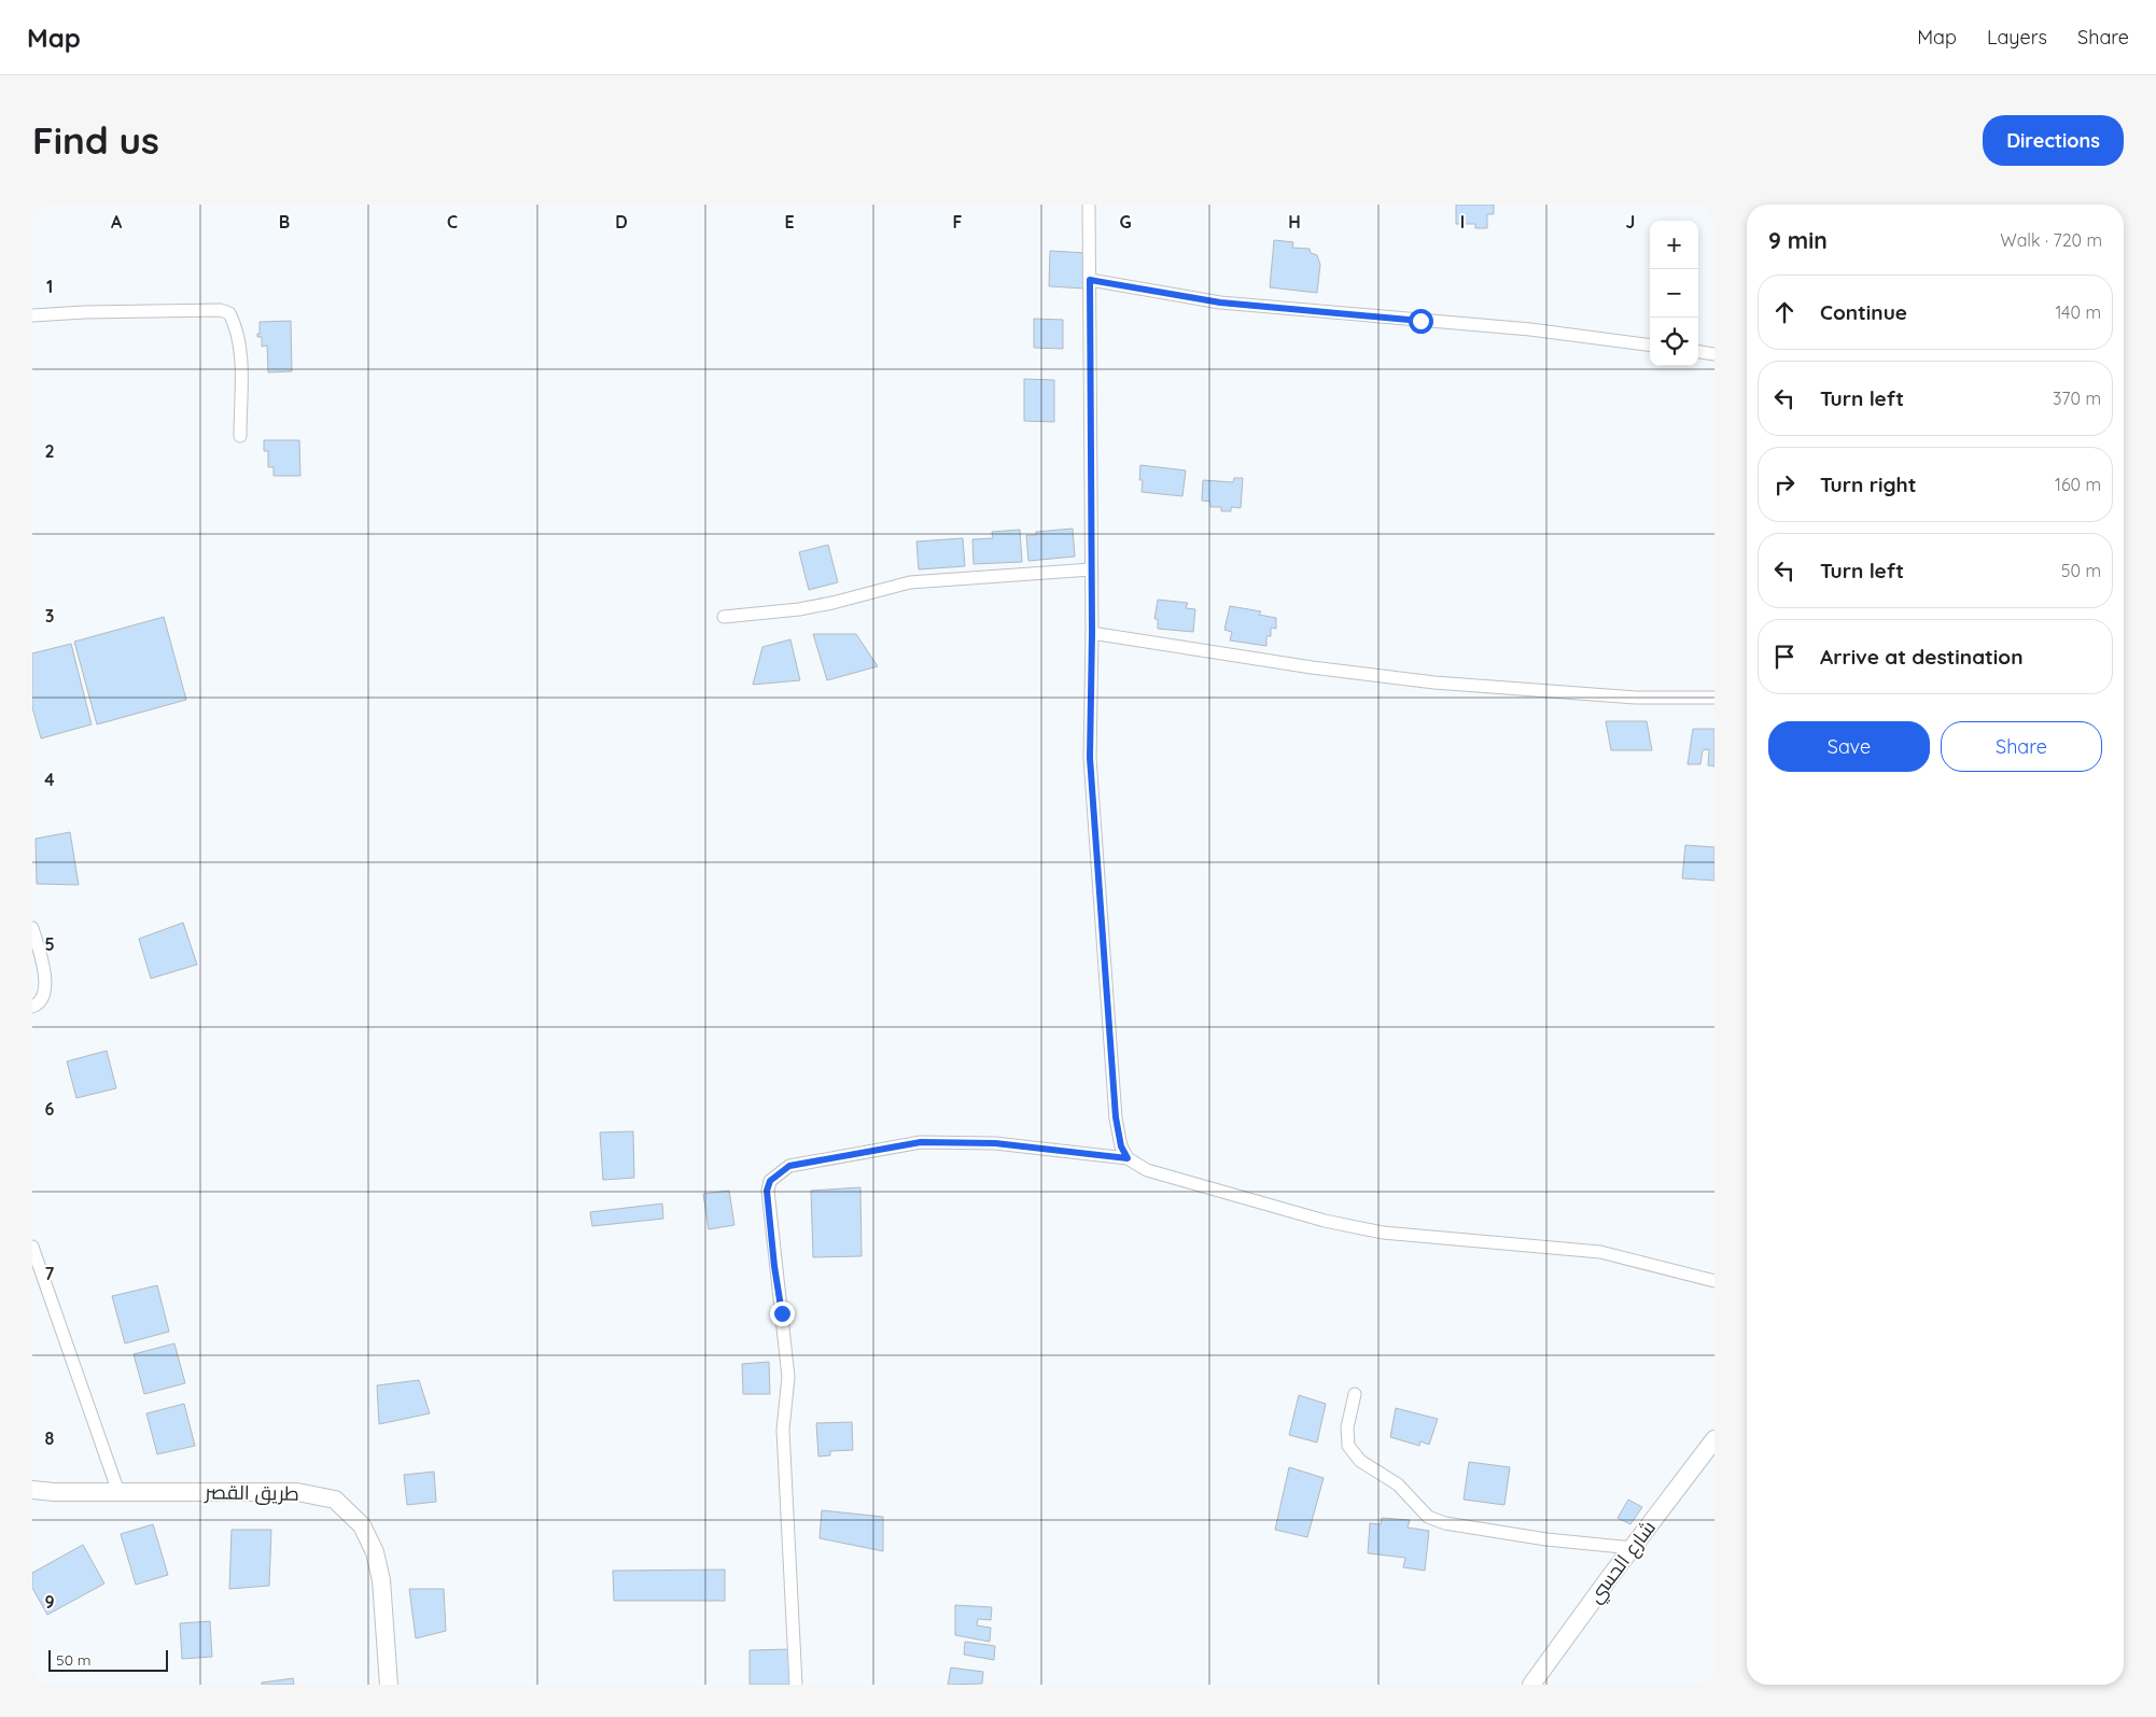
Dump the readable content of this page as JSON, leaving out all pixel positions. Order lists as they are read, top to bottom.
{
  "streets": {
    "street": ["طريق القصر", "شارع الحسي"]
  },
  "scale_bar": "50 m",
  "page": {
    "header": "Map",
    "nav": ["Map", "Layers", "Share"],
    "buttons": [
      "Directions",
      ["Save", "Share"]
    ],
    "title": "Find us",
    "heading": ["9 min", "Walk · 720 m"],
    "map_buttons": ["+", "−"],
    "list": [
      ["Continue", "140 m"],
      ["Turn left", "370 m"],
      ["Turn right", "160 m"],
      ["Turn left", "50 m"],
      "Arrive at destination"
    ],
    "scale": "50 m"
  },
  "grid": {
    "columns": [
      "A",
      "B",
      "C",
      "D",
      "E",
      "F",
      "G",
      "H",
      "I",
      "J"
    ],
    "rows": [
      "1",
      "2",
      "3",
      "4",
      "5",
      "6",
      "7",
      "8",
      "9"
    ]
  }
}
